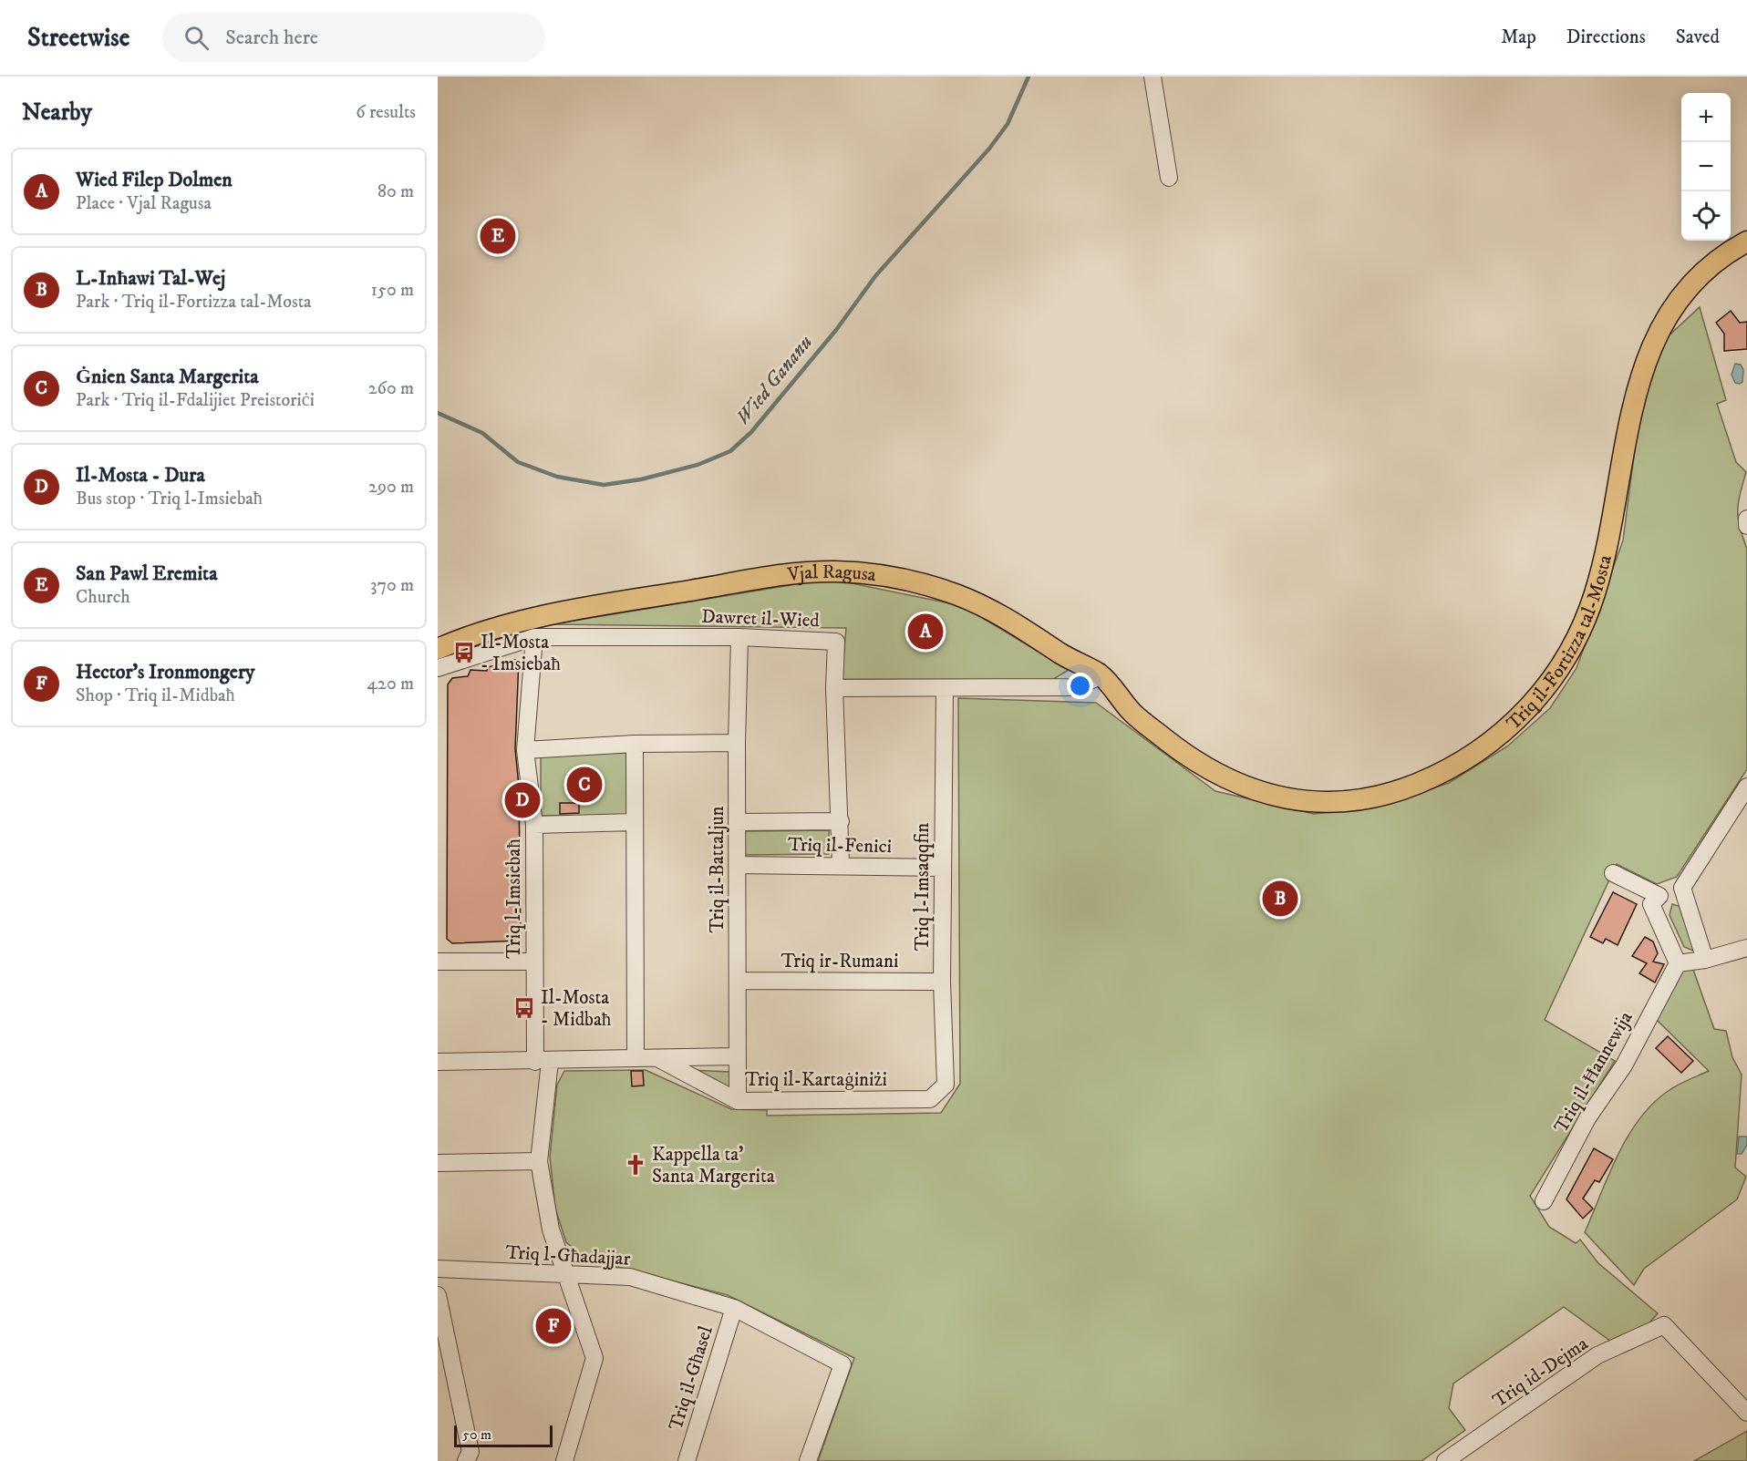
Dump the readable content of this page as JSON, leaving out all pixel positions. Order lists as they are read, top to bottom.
{
  "streets": {
    "main road": ["Vjal Ragusa", "Triq il-Fortizza tal-Mosta"],
    "street": [
      "Dawret il-Wied",
      "Triq il-Fenici",
      "Triq il-Battaljun",
      "Triq l-Imsaqqfin",
      "Triq l-Imsiebaħ",
      "Triq ir-Rumani",
      "Triq il-Ħannewija",
      "Triq il-Kartaġiniżi",
      "Triq l-Għadajjar",
      "Triq id-Dejma",
      "Triq il-Għasel"
    ]
  },
  "crossings": [
    ["Vjal Ragusa", "Triq il-Fortizza tal-Mosta"],
    ["Dawret il-Wied", "Triq il-Battaljun"],
    ["Dawret il-Wied", "Triq l-Imsiebaħ"],
    ["Triq il-Fenici", "Triq il-Battaljun"],
    ["Triq il-Fenici", "Triq l-Imsaqqfin"],
    ["Triq il-Battaljun", "Triq ir-Rumani"],
    ["Triq il-Battaljun", "Triq il-Kartaġiniżi"],
    ["Triq l-Imsaqqfin", "Triq ir-Rumani"],
    ["Triq l-Imsaqqfin", "Triq il-Kartaġiniżi"],
    ["Triq l-Imsiebaħ", "Triq l-Għadajjar"],
    ["Triq l-Għadajjar", "Triq il-Għasel"]
  ],
  "water": ["Wied Gananu"],
  "places": {
    "bus stop": ["Il-Mosta - Imsiebaħ", "Il-Mosta - Midbaħ"],
    "church": ["Kappella ta' Santa Margerita"]
  },
  "scale_bar": "50 m",
  "page": {
    "header": "Streetwise",
    "search": "Search here",
    "nav": ["Map", "Directions", "Saved"],
    "heading": ["Nearby", "6 results"],
    "map_buttons": ["+", "−"],
    "list": [
      {
        "mark": "A",
        "name": "Wied Filep Dolmen",
        "note": "Place · Vjal Ragusa",
        "value": "80 m"
      },
      {
        "mark": "B",
        "name": "L-Inħawi Tal-Wej",
        "note": "Park · Triq il-Fortizza tal-Mosta",
        "value": "150 m"
      },
      {
        "mark": "C",
        "name": "Ġnien Santa Margerita",
        "note": "Park · Triq il-Fdalijiet Preistoriċi",
        "value": "260 m"
      },
      {
        "mark": "D",
        "name": "Il-Mosta - Dura",
        "note": "Bus stop · Triq l-Imsiebaħ",
        "value": "290 m"
      },
      {
        "mark": "E",
        "name": "San Pawl Eremita",
        "note": "Church",
        "value": "370 m"
      },
      {
        "mark": "F",
        "name": "Hector's Ironmongery",
        "note": "Shop · Triq il-Midbaħ",
        "value": "420 m"
      }
    ],
    "pins": [
      "E",
      "A",
      "C",
      "D",
      "B",
      "F"
    ],
    "scale": "50 m"
  }
}
